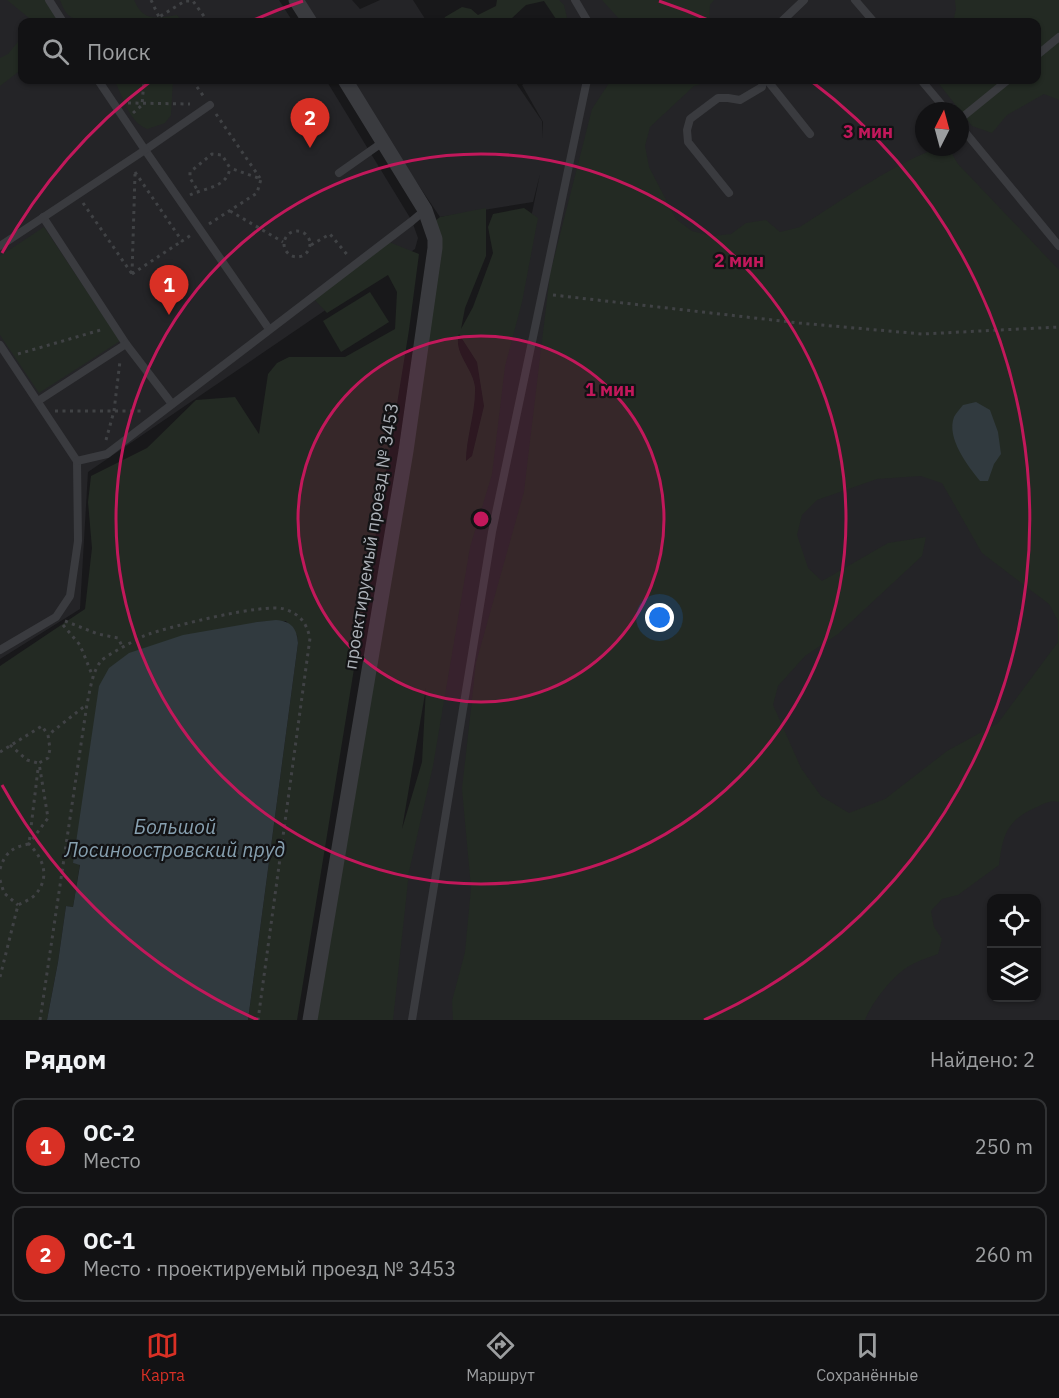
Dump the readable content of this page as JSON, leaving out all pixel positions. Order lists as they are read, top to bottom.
{
  "streets": {
    "street": ["проектируемый проезд № 3453"]
  },
  "water": ["Большой Лосиноостровский пруд"],
  "north": "top",
  "page": {
    "search": "Поиск",
    "pins": ["2", "1"],
    "heading": ["Рядом", "Найдено: 2"],
    "list": [
      {
        "mark": "1",
        "name": "ОС-2",
        "note": "Место",
        "value": "250 m"
      },
      {
        "mark": "2",
        "name": "ОС-1",
        "note": "Место · проектируемый проезд № 3453",
        "value": "260 m"
      }
    ],
    "nav": ["Карта", "Маршрут", "Сохранённые"]
  },
  "rings": ["3 мин", "2 мин", "1 мин"]
}
